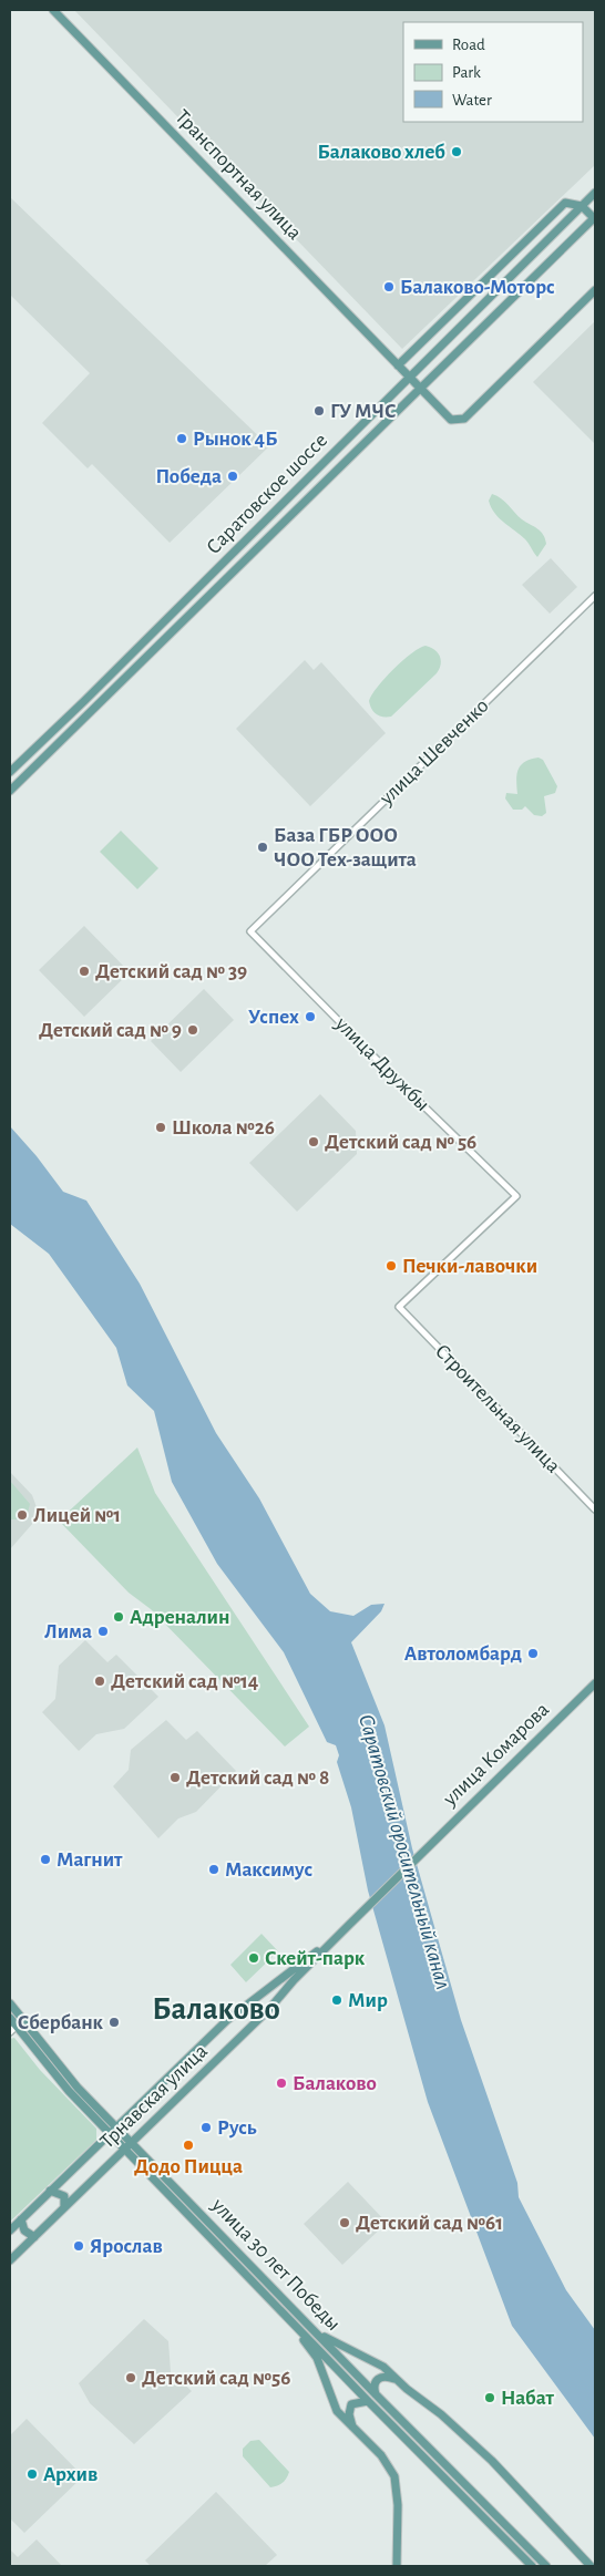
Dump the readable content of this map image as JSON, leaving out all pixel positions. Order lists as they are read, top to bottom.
{
  "streets": {
    "main road": [
      "Транспортная улица",
      "Саратовское шоссе",
      "улица Комарова",
      "Трнавская улица",
      "улица 30 лет Победы"
    ],
    "street": ["улица Шевченко", "улица Дружбы", "Строительная улица"]
  },
  "crossings": [
    ["Транспортная улица", "Саратовское шоссе"],
    ["улица Шевченко", "улица Дружбы"],
    ["улица Дружбы", "Строительная улица"],
    ["улица Комарова", "Трнавская улица"],
    ["Трнавская улица", "улица 30 лет Победы"]
  ],
  "districts": ["Балаково"],
  "water": ["Саратовский оросительный канал"],
  "places": [
    "Балаково хлеб",
    "Балаково-Моторс",
    "ГУ МЧС",
    "Рынок 4Б",
    "Победа",
    "База ГБР ООО ЧОО Тех-защита",
    "Детский сад № 39",
    "Успех",
    "Детский сад № 9",
    "Школа №26",
    "Детский сад № 56",
    "Печки-лавочки",
    "Лицей №1",
    "Адреналин",
    "Лима",
    "Автоломбард",
    "Детский сад №14",
    "Детский сад № 8",
    "Магнит",
    "Максимус",
    "Скейт-парк",
    "Мир",
    "Сбербанк",
    "Балаково",
    "Русь",
    "Додо Пицца",
    "Детский сад №61",
    "Ярослав",
    "Детский сад №56",
    "Набат",
    "Архив"
  ],
  "legend": ["Road", "Park", "Water"]
}
